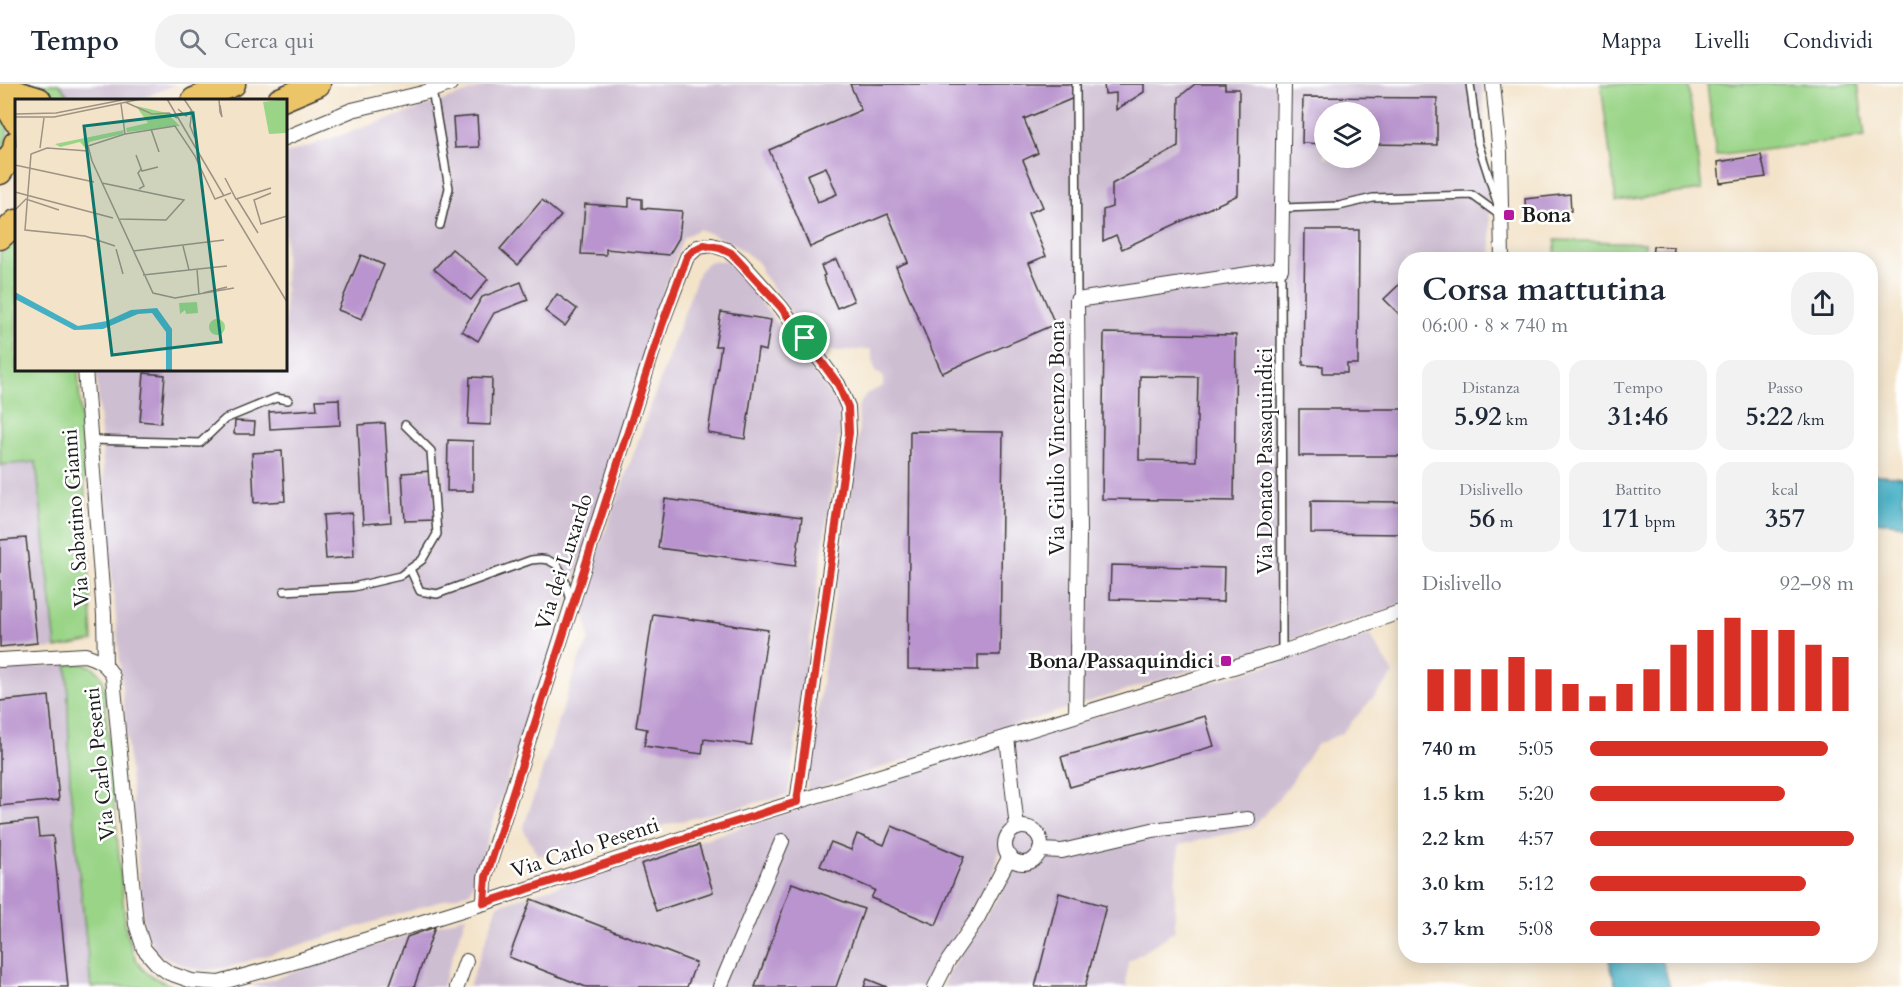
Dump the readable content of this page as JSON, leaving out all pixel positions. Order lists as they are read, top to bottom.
{
  "streets": {
    "street": [
      "Via Giulio Vincenzo Bona",
      "Via Sabatino Gianni",
      "Via dei Luxardo",
      "Via Carlo Pesenti"
    ],
    "lane": ["Via Donato Passaquindici"]
  },
  "crossings": [
    ["Via Giulio Vincenzo Bona", "Via Donato Passaquindici"],
    ["Via Sabatino Gianni", "Via Carlo Pesenti"],
    ["Via dei Luxardo", "Via Carlo Pesenti"]
  ],
  "places": {
    "transit": ["Bona", "Bona/Passaquindici"]
  },
  "page": {
    "header": "Tempo",
    "search": "Cerca qui",
    "nav": ["Mappa", "Livelli", "Condividi"],
    "heading": ["Corsa mattutina", "06:00 · 8 × 740 m"],
    "stats": [
      ["Distanza", "5.92 km"],
      ["Tempo", "31:46"],
      ["Passo", "5:22 /km"],
      ["Dislivello", "56 m"],
      ["Battito", "171 bpm"],
      ["kcal", "357"]
    ],
    "chart": ["Dislivello", "92–98 m"],
    "list": [
      {
        "name": "740 m",
        "note": "5:05"
      },
      {
        "name": "1.5 km",
        "note": "5:20"
      },
      {
        "name": "2.2 km",
        "note": "4:57"
      },
      {
        "name": "3.0 km",
        "note": "5:12"
      },
      {
        "name": "3.7 km",
        "note": "5:08"
      }
    ]
  }
}
